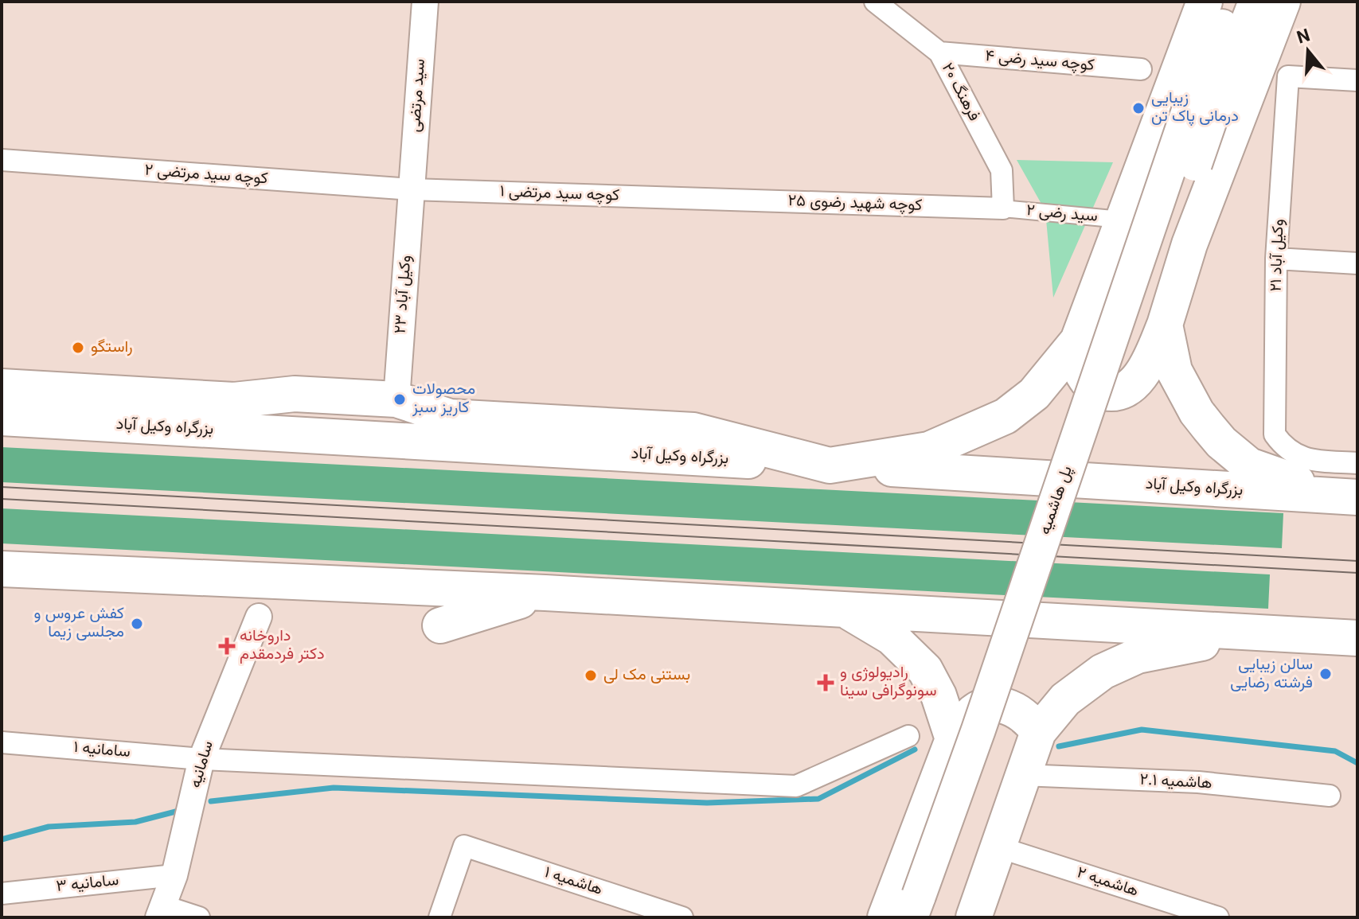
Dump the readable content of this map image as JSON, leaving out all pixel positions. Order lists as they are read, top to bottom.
{
  "streets": {
    "highway": ["بزرگراه وکیل آباد"],
    "main road": ["پل هاشمیه"],
    "street": [
      "کوچه سید رضی ۴",
      "فرهنگ ۲۰",
      "سید مرتضی",
      "کوچه سید مرتضی ۲",
      "کوچه سید مرتضی ۱",
      "کوچه شهید رضوی ۲۵",
      "سید رضی ۲",
      "۲۱ وکیل آباد",
      "۲۳ وکیل آباد",
      "سامانیه ۱",
      "سامانیه",
      "هاشمیه ۲.۱",
      "هاشمیه ۱",
      "هاشمیه ۲",
      "سامانیه ۳"
    ]
  },
  "crossings": [
    ["کوچه سید رضی ۴", "فرهنگ ۲۰"],
    ["فرهنگ ۲۰", "کوچه شهید رضوی ۲۵"],
    ["فرهنگ ۲۰", "سید رضی ۲"],
    ["سید مرتضی", "کوچه سید مرتضی ۲"],
    ["سید مرتضی", "کوچه سید مرتضی ۱"],
    ["سید مرتضی", "۲۳ وکیل آباد"],
    ["کوچه سید مرتضی ۲", "کوچه سید مرتضی ۱"],
    ["کوچه سید مرتضی ۲", "۲۳ وکیل آباد"],
    ["کوچه سید مرتضی ۱", "کوچه شهید رضوی ۲۵"],
    ["کوچه سید مرتضی ۱", "۲۳ وکیل آباد"],
    ["کوچه شهید رضوی ۲۵", "سید رضی ۲"],
    ["سامانیه ۱", "سامانیه"],
    ["سامانیه", "سامانیه ۳"]
  ],
  "places": {
    "other": [
      "زیبایی درمانی پاک تن",
      "راستگو",
      "محصولات کاریز سبز",
      "کفش عروس و مجلسی زیما",
      "سالن زیبایی فرشته رضایی",
      "بستنی مک لی"
    ],
    "health": ["داروخانه دكتر فردمقدم", "رادیولوژی و سونوگرافی سینا"]
  },
  "north": "top"
}
